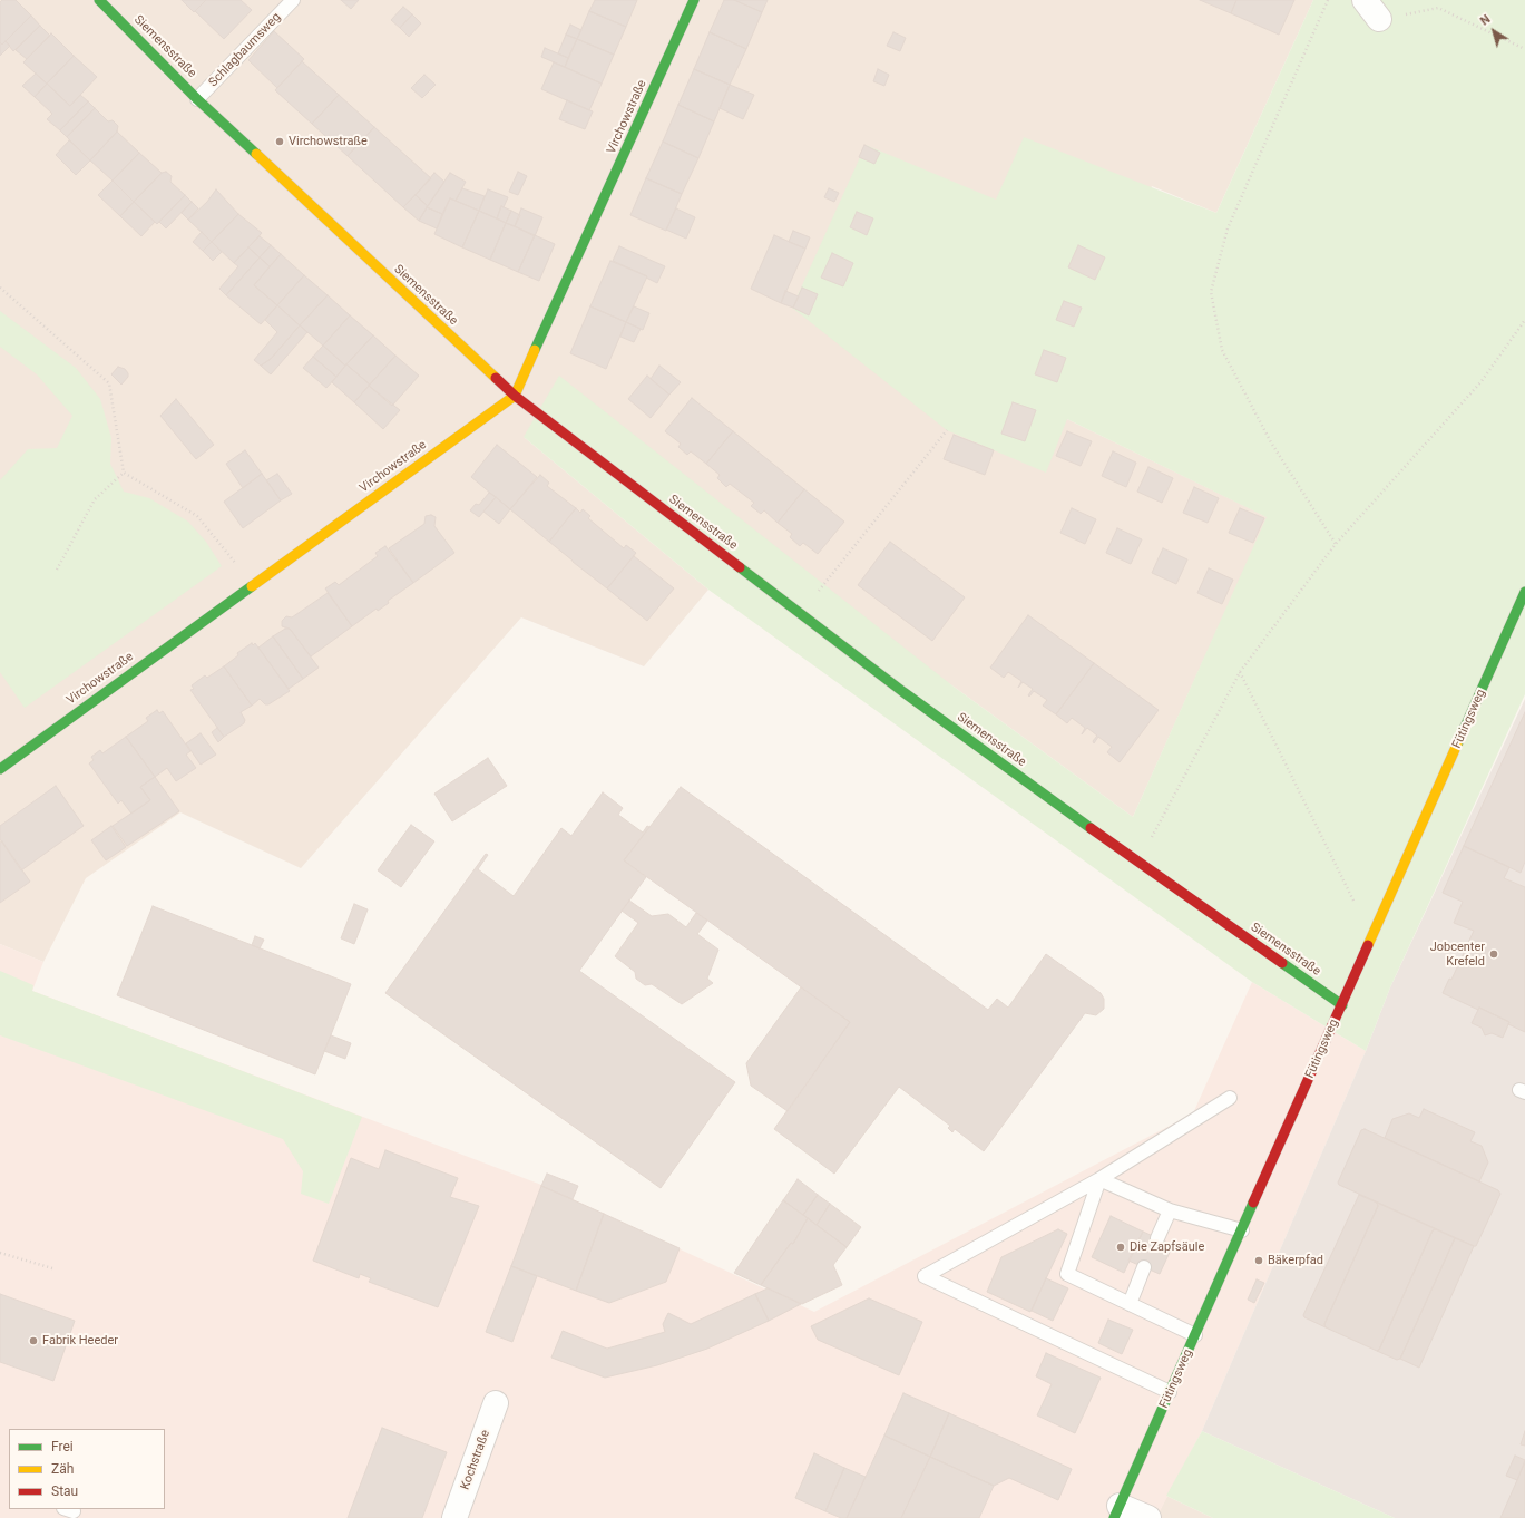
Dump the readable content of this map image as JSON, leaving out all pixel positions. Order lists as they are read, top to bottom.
{
  "streets": {
    "street": [
      "Siemensstraße",
      "Virchowstraße",
      "Fütingsweg",
      "Kochstraße"
    ],
    "lane": ["Schlagbaumsweg"]
  },
  "crossings": [
    ["Siemensstraße", "Schlagbaumsweg"],
    ["Siemensstraße", "Virchowstraße"],
    ["Siemensstraße", "Fütingsweg"]
  ],
  "places": [
    "Virchowstraße",
    "Jobcenter Krefeld",
    "Die Zapfsäule",
    "Bäkerpfad",
    "Fabrik Heeder"
  ],
  "legend": ["Frei", "Zäh", "Stau"],
  "north": "top left"
}
